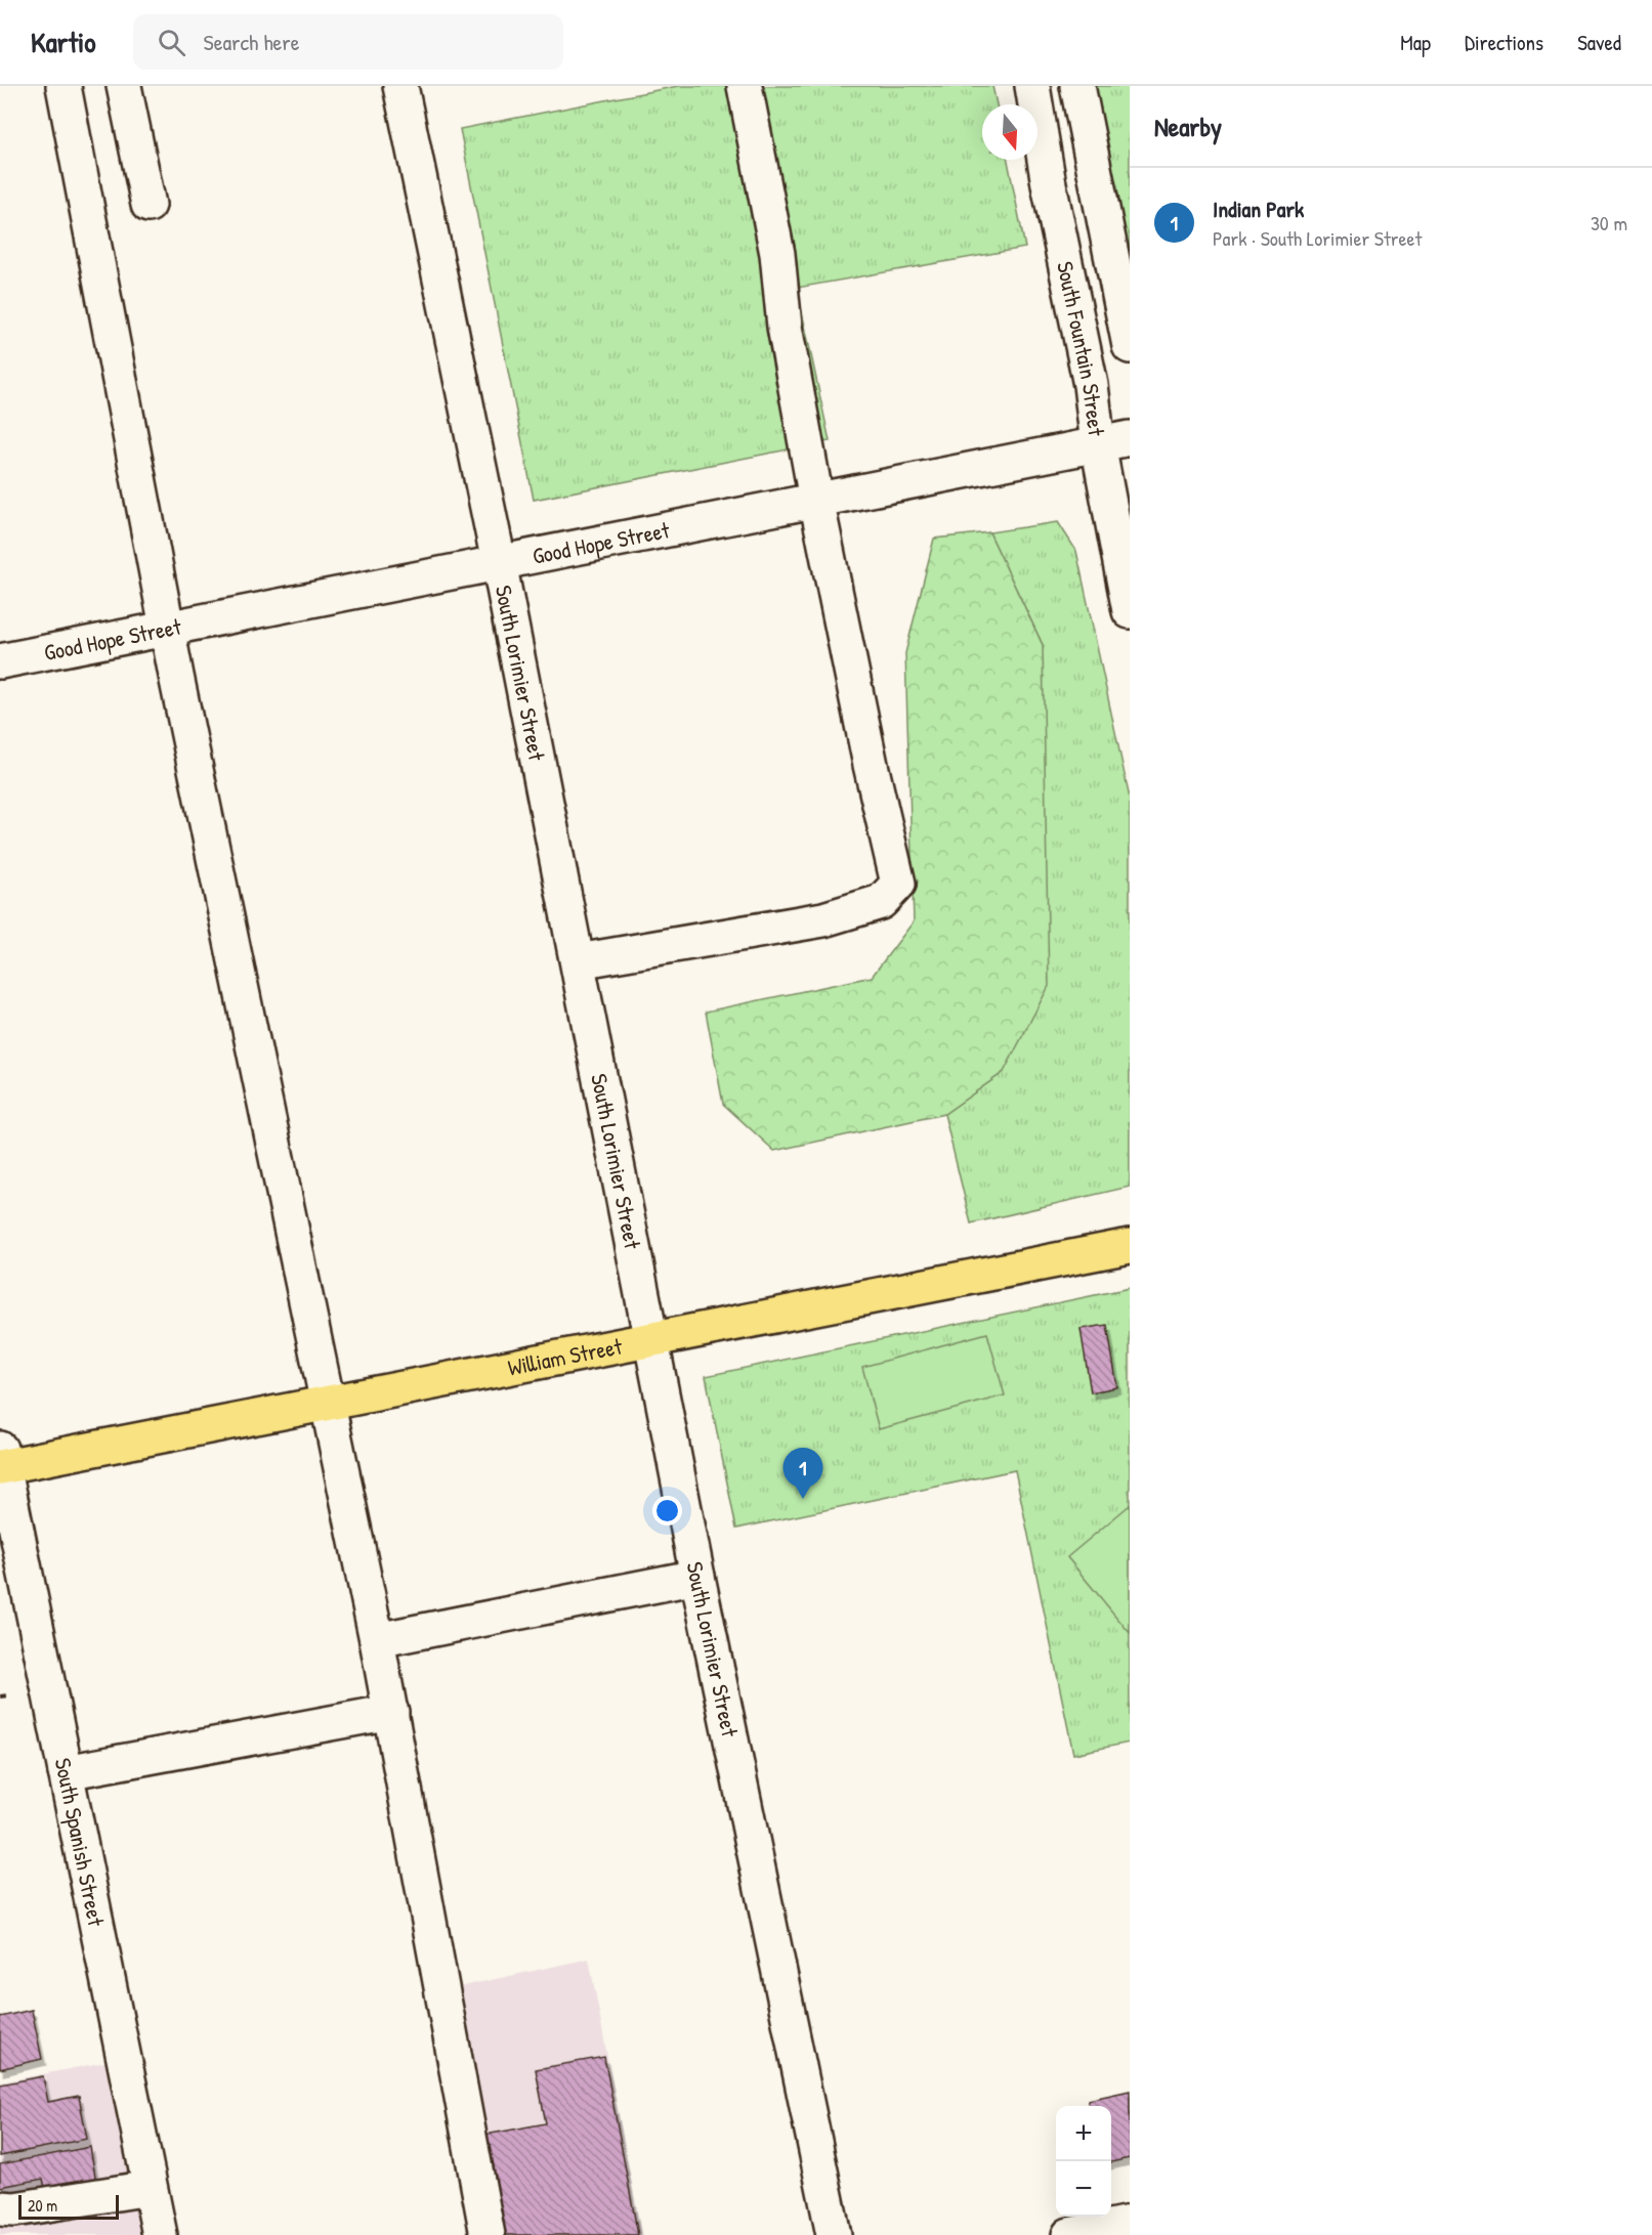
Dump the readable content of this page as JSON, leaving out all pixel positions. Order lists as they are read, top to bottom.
{
  "streets": {
    "main road": ["William Street"],
    "street": [
      "South Fountain Street",
      "Good Hope Street",
      "South Lorimier Street",
      "South Spanish Street"
    ]
  },
  "crossings": [
    ["South Fountain Street", "Good Hope Street"],
    ["Good Hope Street", "South Lorimier Street"],
    ["South Lorimier Street", "William Street"],
    ["William Street", "South Spanish Street"]
  ],
  "scale_bar": "20 m",
  "north": "bottom",
  "page": {
    "header": "Kartio",
    "search": "Search here",
    "nav": ["Map", "Directions", "Saved"],
    "heading": "Nearby",
    "list": [
      {
        "mark": "1",
        "name": "Indian Park",
        "note": "Park · South Lorimier Street",
        "value": "30 m"
      }
    ],
    "pins": "1",
    "map_buttons": ["+", "−"],
    "scale": "20 m"
  }
}
